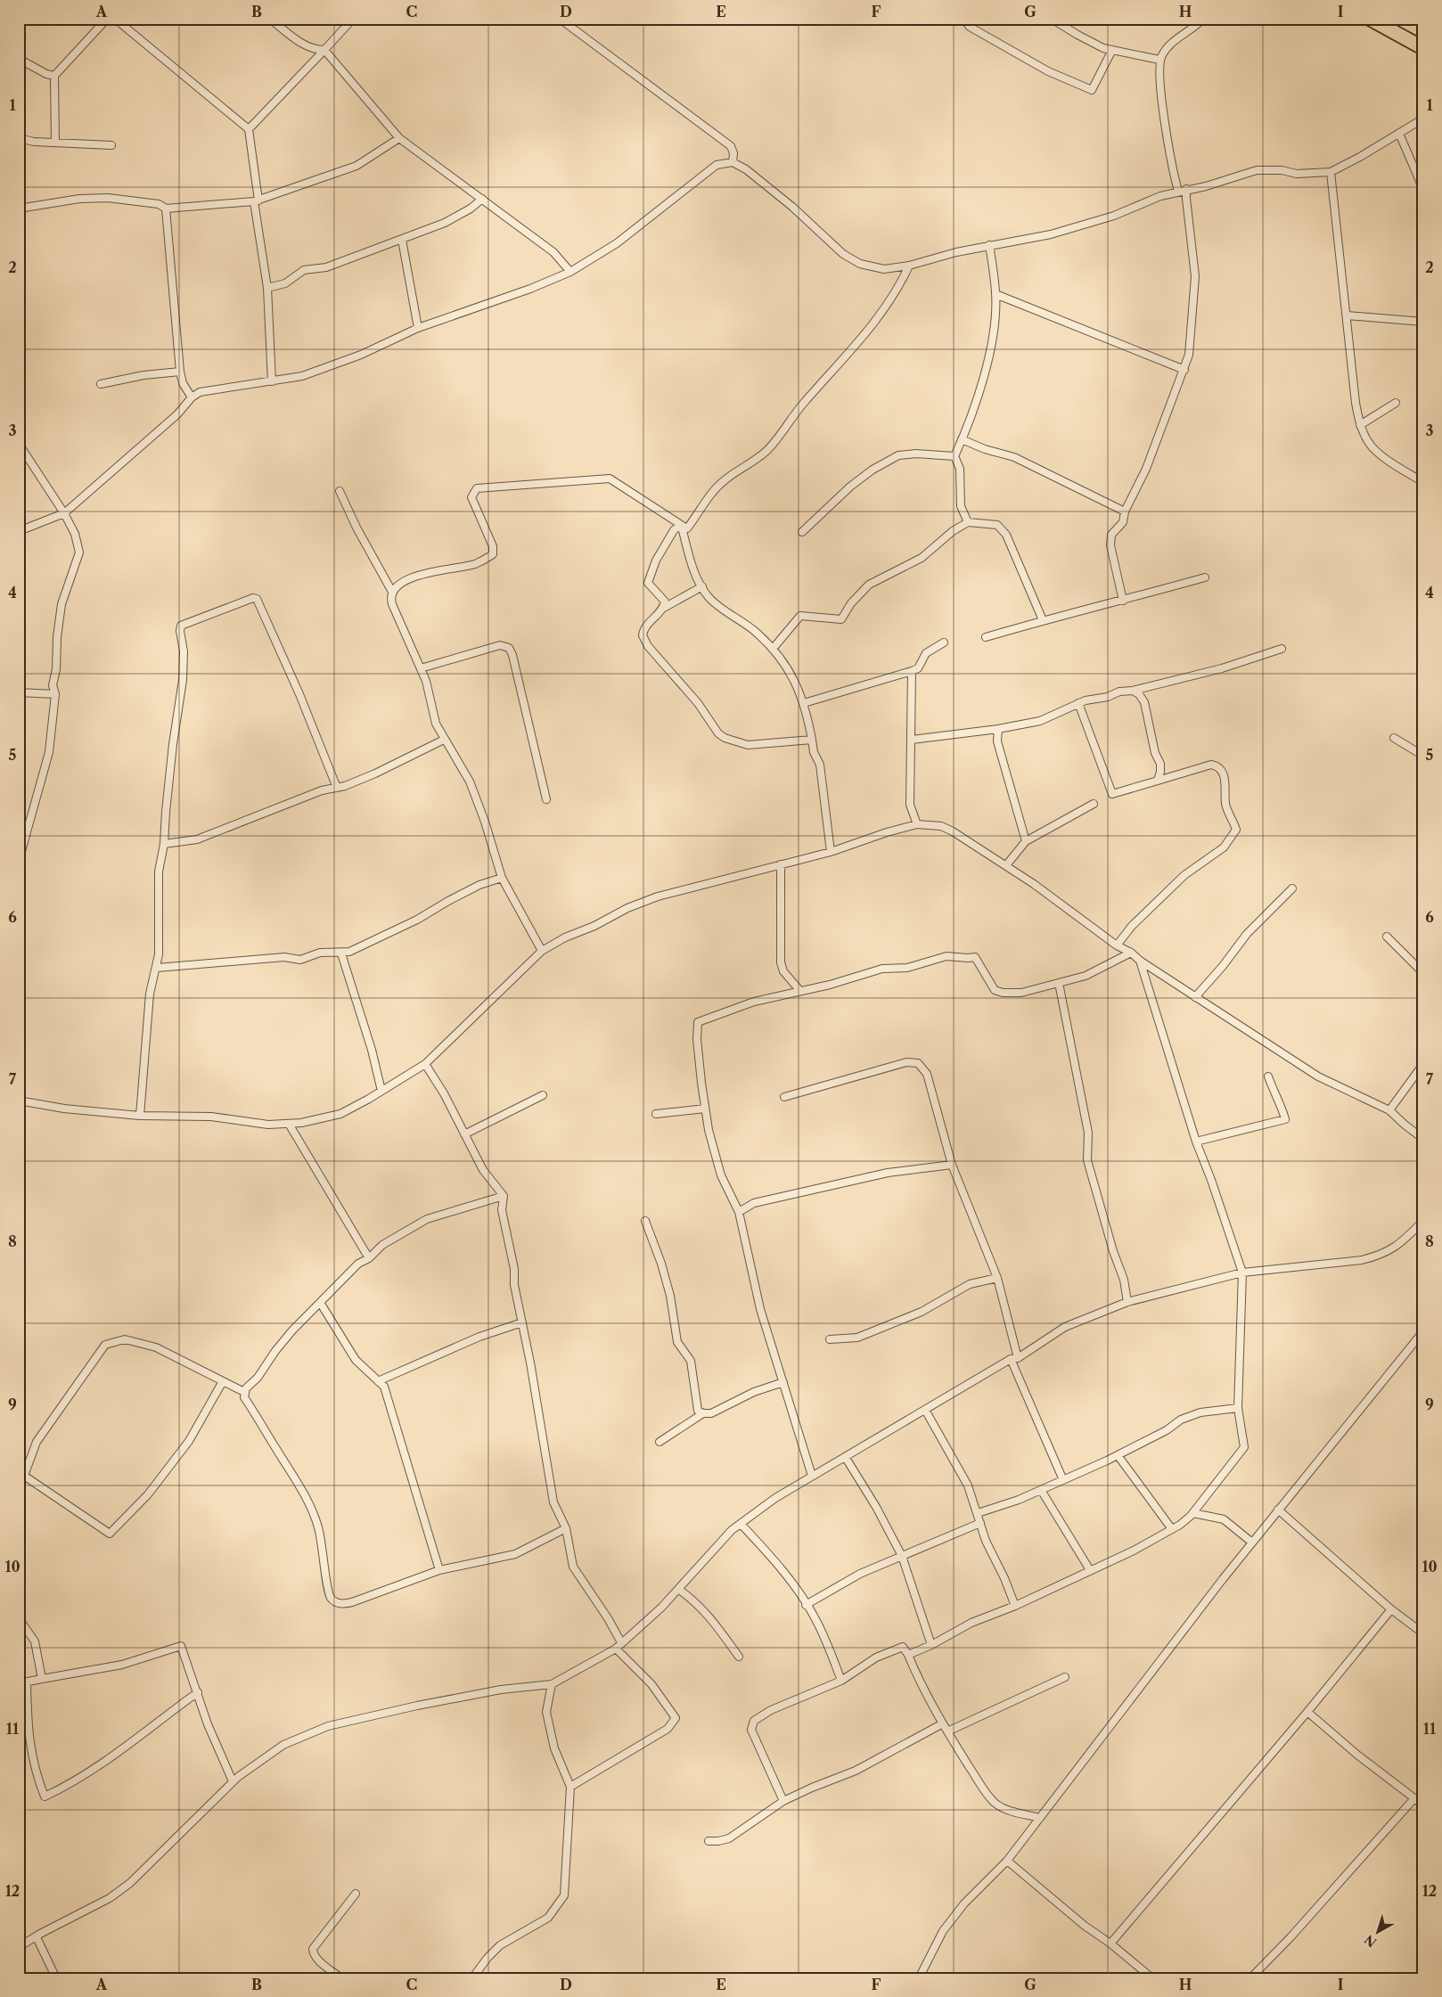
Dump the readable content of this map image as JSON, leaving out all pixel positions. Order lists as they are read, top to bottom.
{
  "north": "bottom left",
  "grid": {
    "columns": [
      "A",
      "B",
      "C",
      "D",
      "E",
      "F",
      "G",
      "H",
      "I"
    ],
    "rows": [
      "1",
      "2",
      "3",
      "4",
      "5",
      "6",
      "7",
      "8",
      "9",
      "10",
      "11",
      "12"
    ]
  }
}
